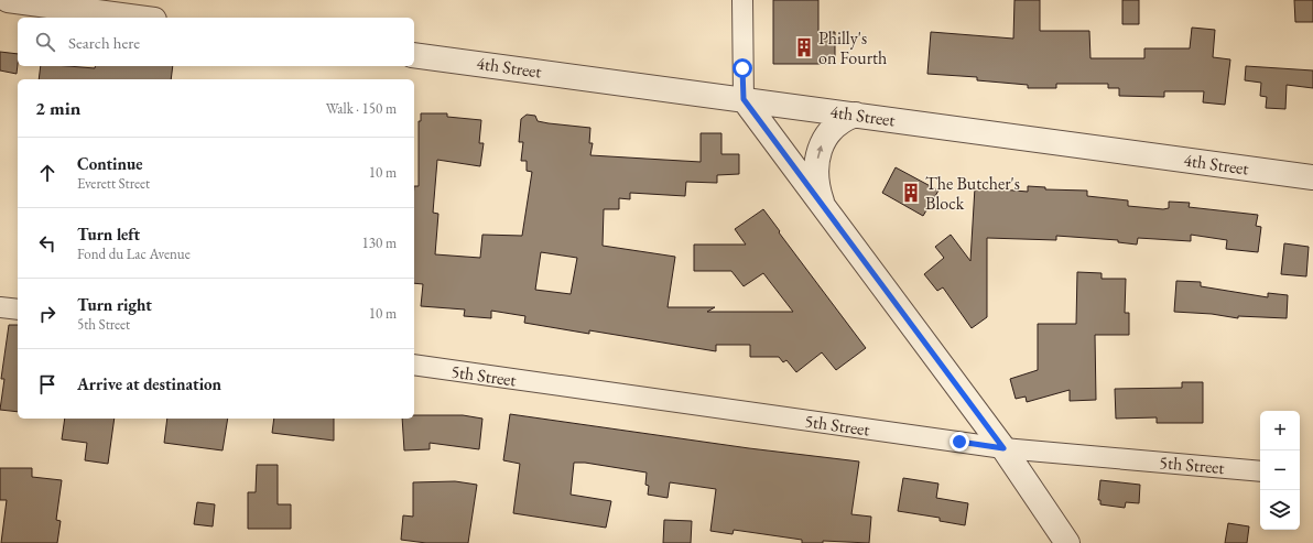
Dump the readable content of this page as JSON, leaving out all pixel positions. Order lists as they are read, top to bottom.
{
  "streets": {
    "street": ["4th Street", "5th Street"]
  },
  "places": {
    "building": ["Philly's on Fourth", "The Butcher's Block"]
  },
  "page": {
    "search": "Search here",
    "heading": ["2 min", "Walk · 150 m"],
    "list": [
      ["Continue", "Everett Street", "10 m"],
      ["Turn left", "Fond du Lac Avenue", "130 m"],
      ["Turn right", "5th Street", "10 m"],
      "Arrive at destination"
    ],
    "map_buttons": ["+", "−"]
  }
}
